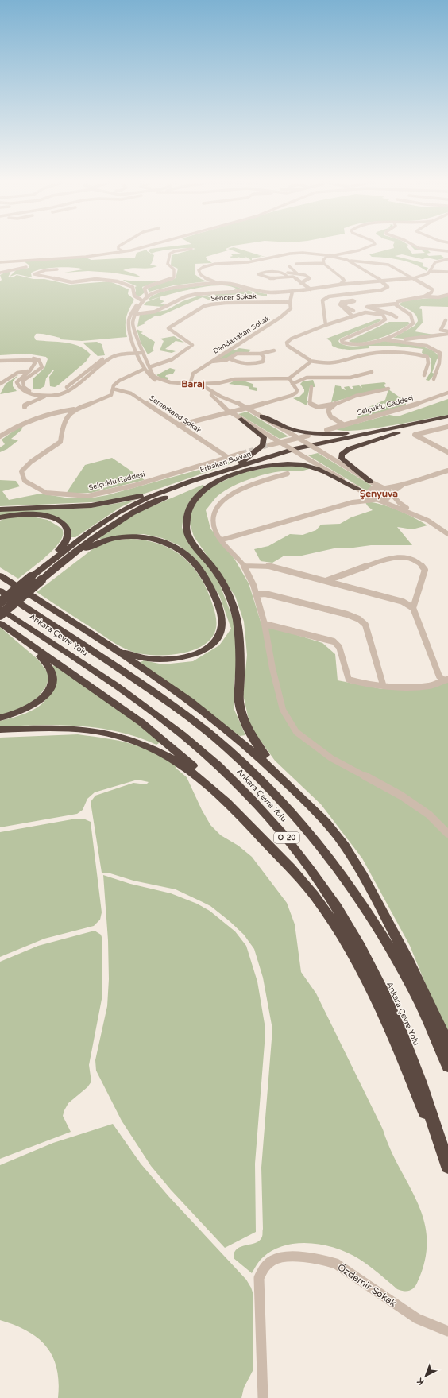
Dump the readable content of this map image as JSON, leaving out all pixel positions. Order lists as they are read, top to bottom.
{
  "streets": {
    "highway": ["Erbakan Bulvarı", "Ankara Çevre Yolu", "O-20"],
    "street": [
      "Sencer Sokak",
      "Dandanakan Sokak",
      "Selçuklu Caddesi",
      "Semerkand Sokak",
      "Özdemir Sokak"
    ]
  },
  "crossings": [
    ["Sencer Sokak", "Dandanakan Sokak"],
    ["Sencer Sokak", "Selçuklu Caddesi"],
    ["Selçuklu Caddesi", "Semerkand Sokak"]
  ],
  "districts": ["Baraj", "Şenyuva"],
  "north": "bottom left"
}
